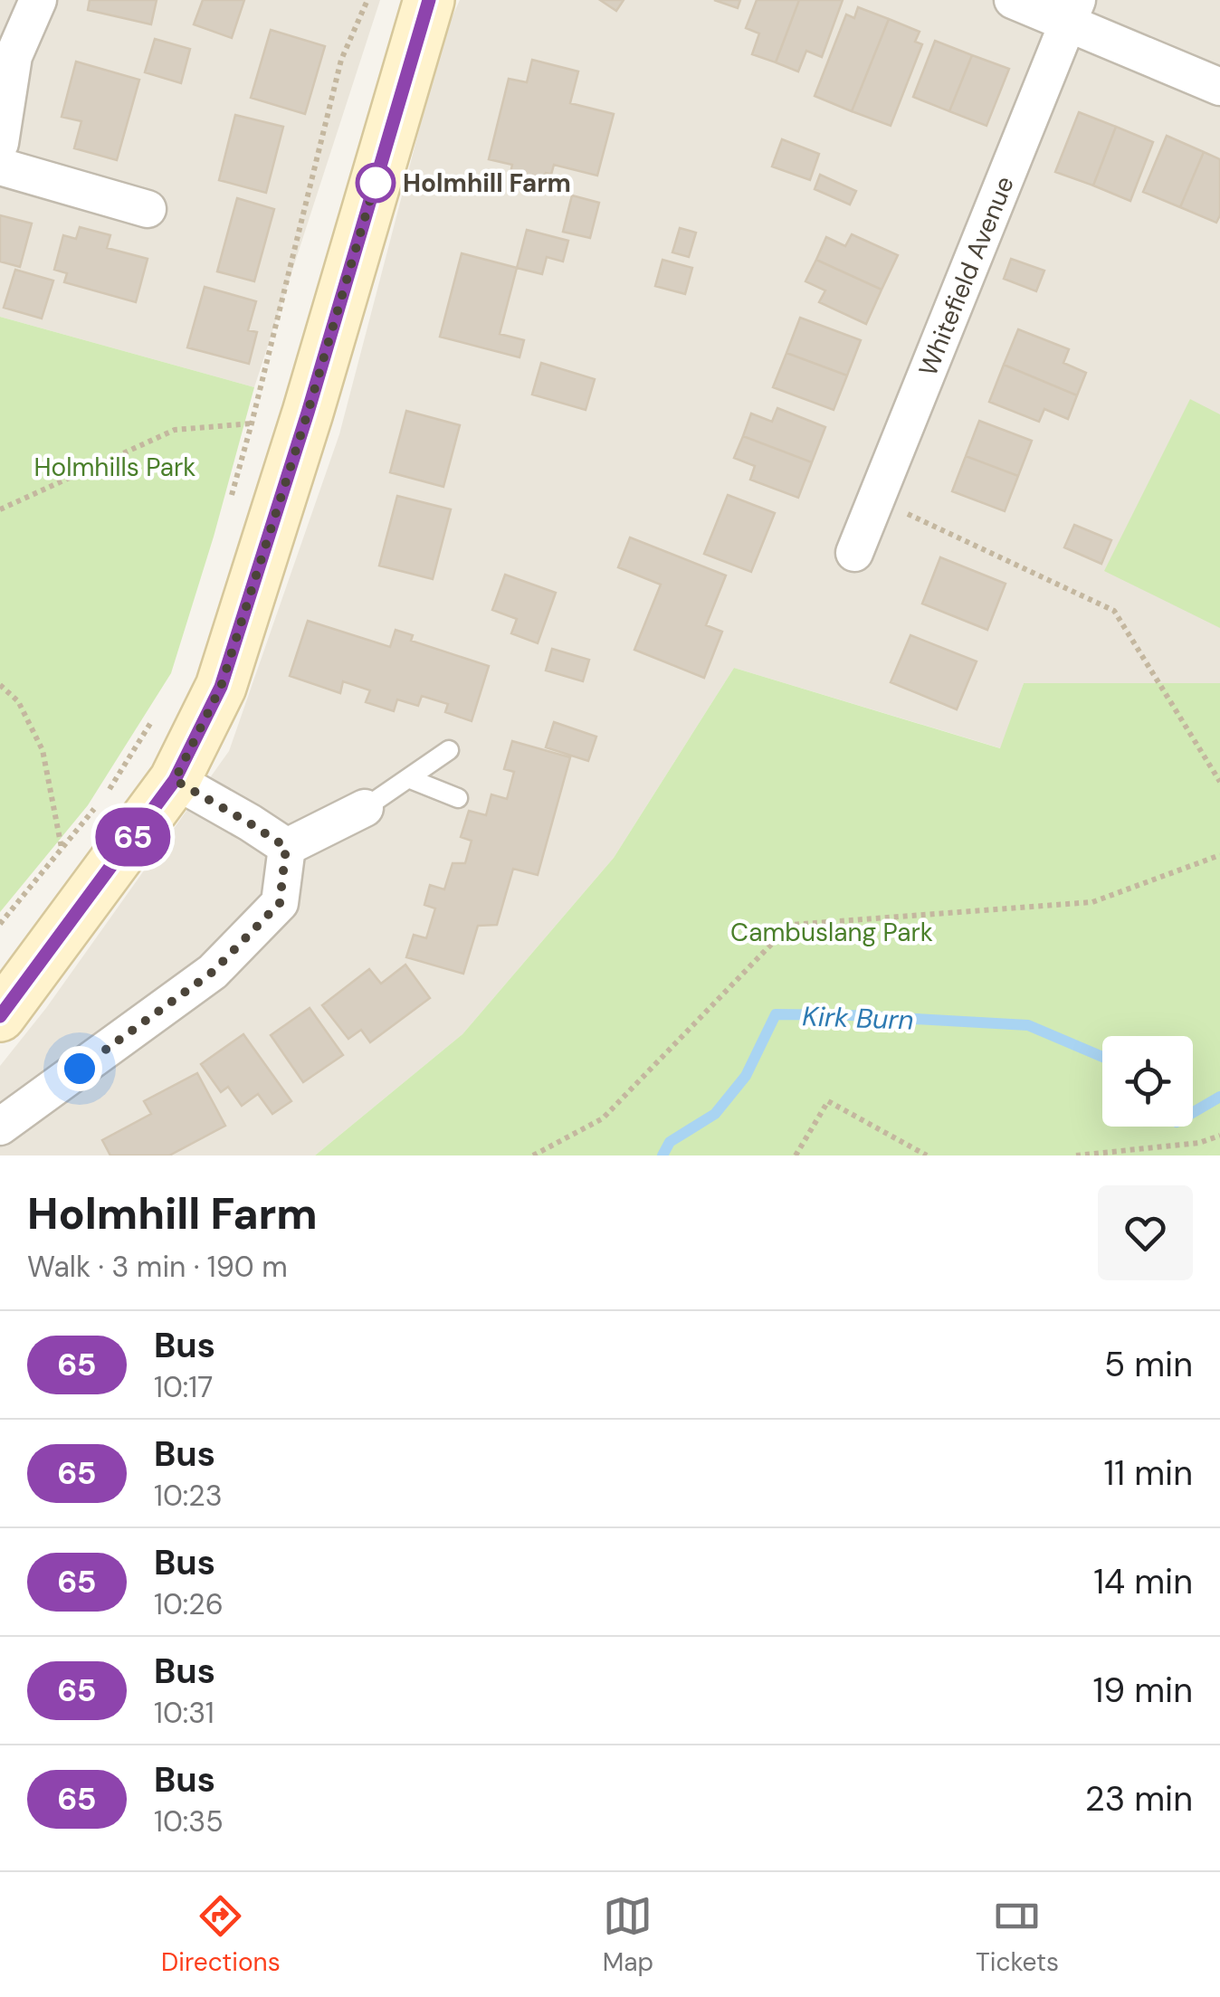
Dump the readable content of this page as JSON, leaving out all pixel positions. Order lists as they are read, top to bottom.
{
  "streets": {
    "street": ["Whitefield Avenue"]
  },
  "water": ["Kirk Burn"],
  "parks": ["Holmhills Park", "Cambuslang Park"],
  "places": ["Holmhill Farm"],
  "lines": ["bus line 65"],
  "page": {
    "on_map": "65",
    "heading": ["Holmhill Farm", "Walk · 3 min · 190 m"],
    "list": [
      {
        "mark": "65",
        "name": "Bus",
        "note": "10:17",
        "value": "5 min"
      },
      {
        "mark": "65",
        "name": "Bus",
        "note": "10:23",
        "value": "11 min"
      },
      {
        "mark": "65",
        "name": "Bus",
        "note": "10:26",
        "value": "14 min"
      },
      {
        "mark": "65",
        "name": "Bus",
        "note": "10:31",
        "value": "19 min"
      },
      {
        "mark": "65",
        "name": "Bus",
        "note": "10:35",
        "value": "23 min"
      }
    ],
    "tabs": ["Directions", "Map", "Tickets"]
  }
}
